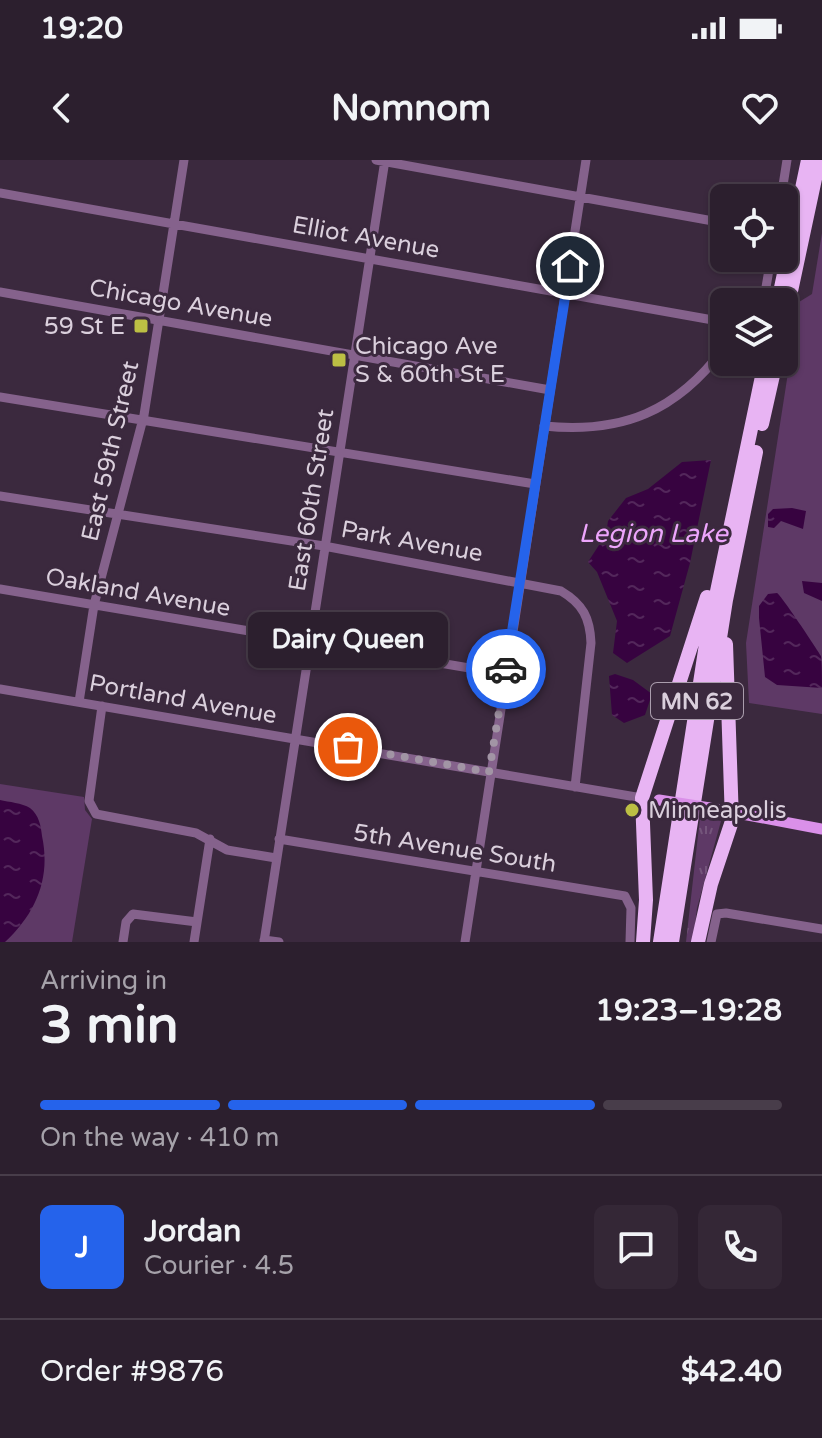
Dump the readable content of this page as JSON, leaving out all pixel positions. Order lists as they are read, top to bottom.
{
  "streets": {
    "highway": ["MN 62"],
    "street": [
      "Elliot Avenue",
      "Chicago Avenue",
      "East 59th Street",
      "East 60th Street",
      "Park Avenue",
      "Oakland Avenue",
      "Portland Avenue",
      "5th Avenue South"
    ]
  },
  "crossings": [
    ["Elliot Avenue", "East 59th Street"],
    ["Elliot Avenue", "East 60th Street"],
    ["Chicago Avenue", "East 59th Street"],
    ["Chicago Avenue", "East 60th Street"],
    ["East 59th Street", "Park Avenue"],
    ["East 59th Street", "Oakland Avenue"],
    ["East 59th Street", "Portland Avenue"],
    ["East 60th Street", "Park Avenue"],
    ["East 60th Street", "Oakland Avenue"],
    ["East 60th Street", "Portland Avenue"],
    ["East 60th Street", "5th Avenue South"],
    ["Park Avenue", "Portland Avenue"]
  ],
  "water": ["Legion Lake"],
  "places": {
    "transit": ["59 St E", "Chicago Ave S & 60th St E"],
    "other": ["Dairy Queen", "Minneapolis"]
  },
  "page": {
    "status": "19:20",
    "header": "Nomnom",
    "bubble": "Dairy Queen",
    "heading": ["3 min", "Arriving in", "19:23–19:28"],
    "panel": [
      "Jordan",
      "Courier · 4.5",
      "Order #9876",
      "$42.40"
    ],
    "bar": "On the way · 410 m",
    "round": "J"
  }
}
